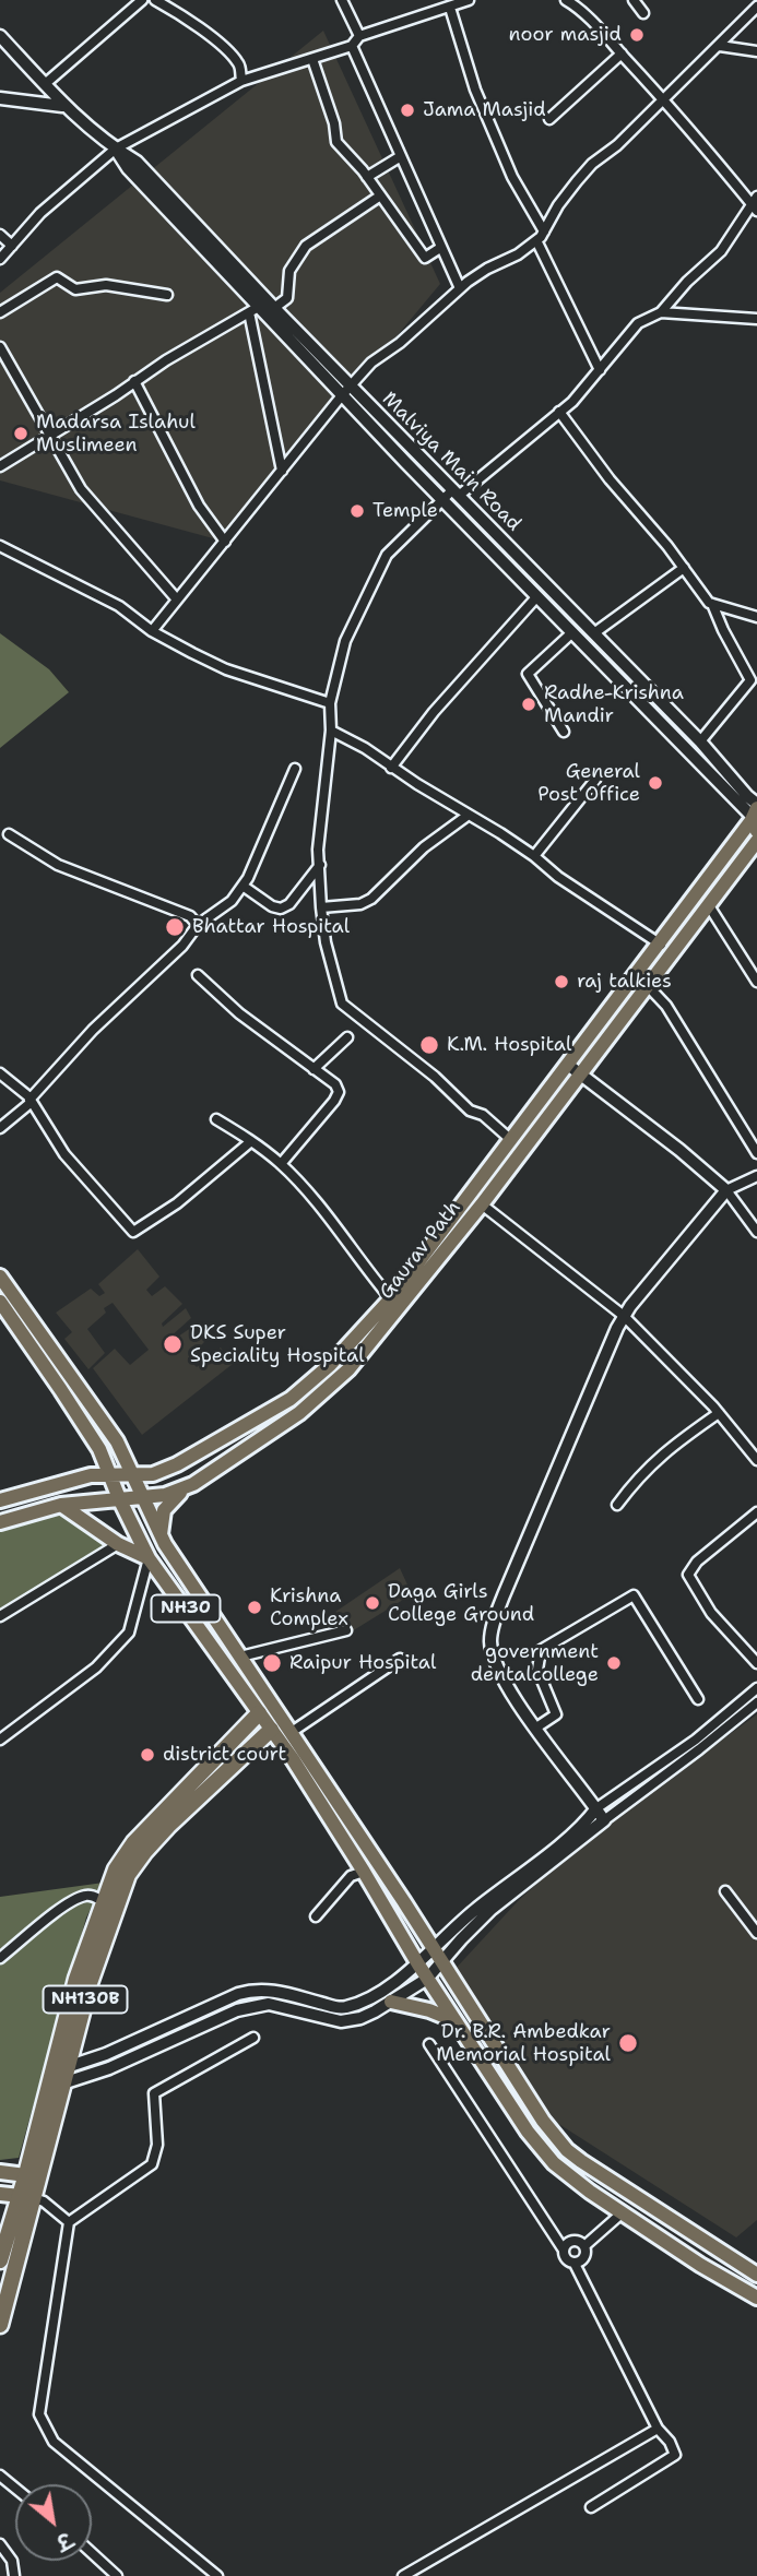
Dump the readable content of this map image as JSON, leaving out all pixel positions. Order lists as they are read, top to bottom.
{
  "streets": {
    "highway": ["NH130B"],
    "main road": ["Gaurav Path", "NH30"],
    "street": ["Malviya Main Road"]
  },
  "crossings": [
    ["Gaurav Path", "NH30"],
    ["NH30", "NH130B"]
  ],
  "places": [
    "noor masjid",
    "Jama Masjid",
    "Madarsa Islahul Muslimeen",
    "Temple",
    "Radhe-Krishna Mandir",
    "General Post Office",
    "Bhattar Hospital",
    "raj talkies",
    "K.M. Hospital",
    "DKS Super Speciality Hospital",
    "Daga Girls College Ground",
    "Krishna Complex",
    "Raipur Hospital",
    "government dentalcollege",
    "district court",
    "Dr. B.R. Ambedkar Memorial Hospital"
  ],
  "north": "bottom right"
}
